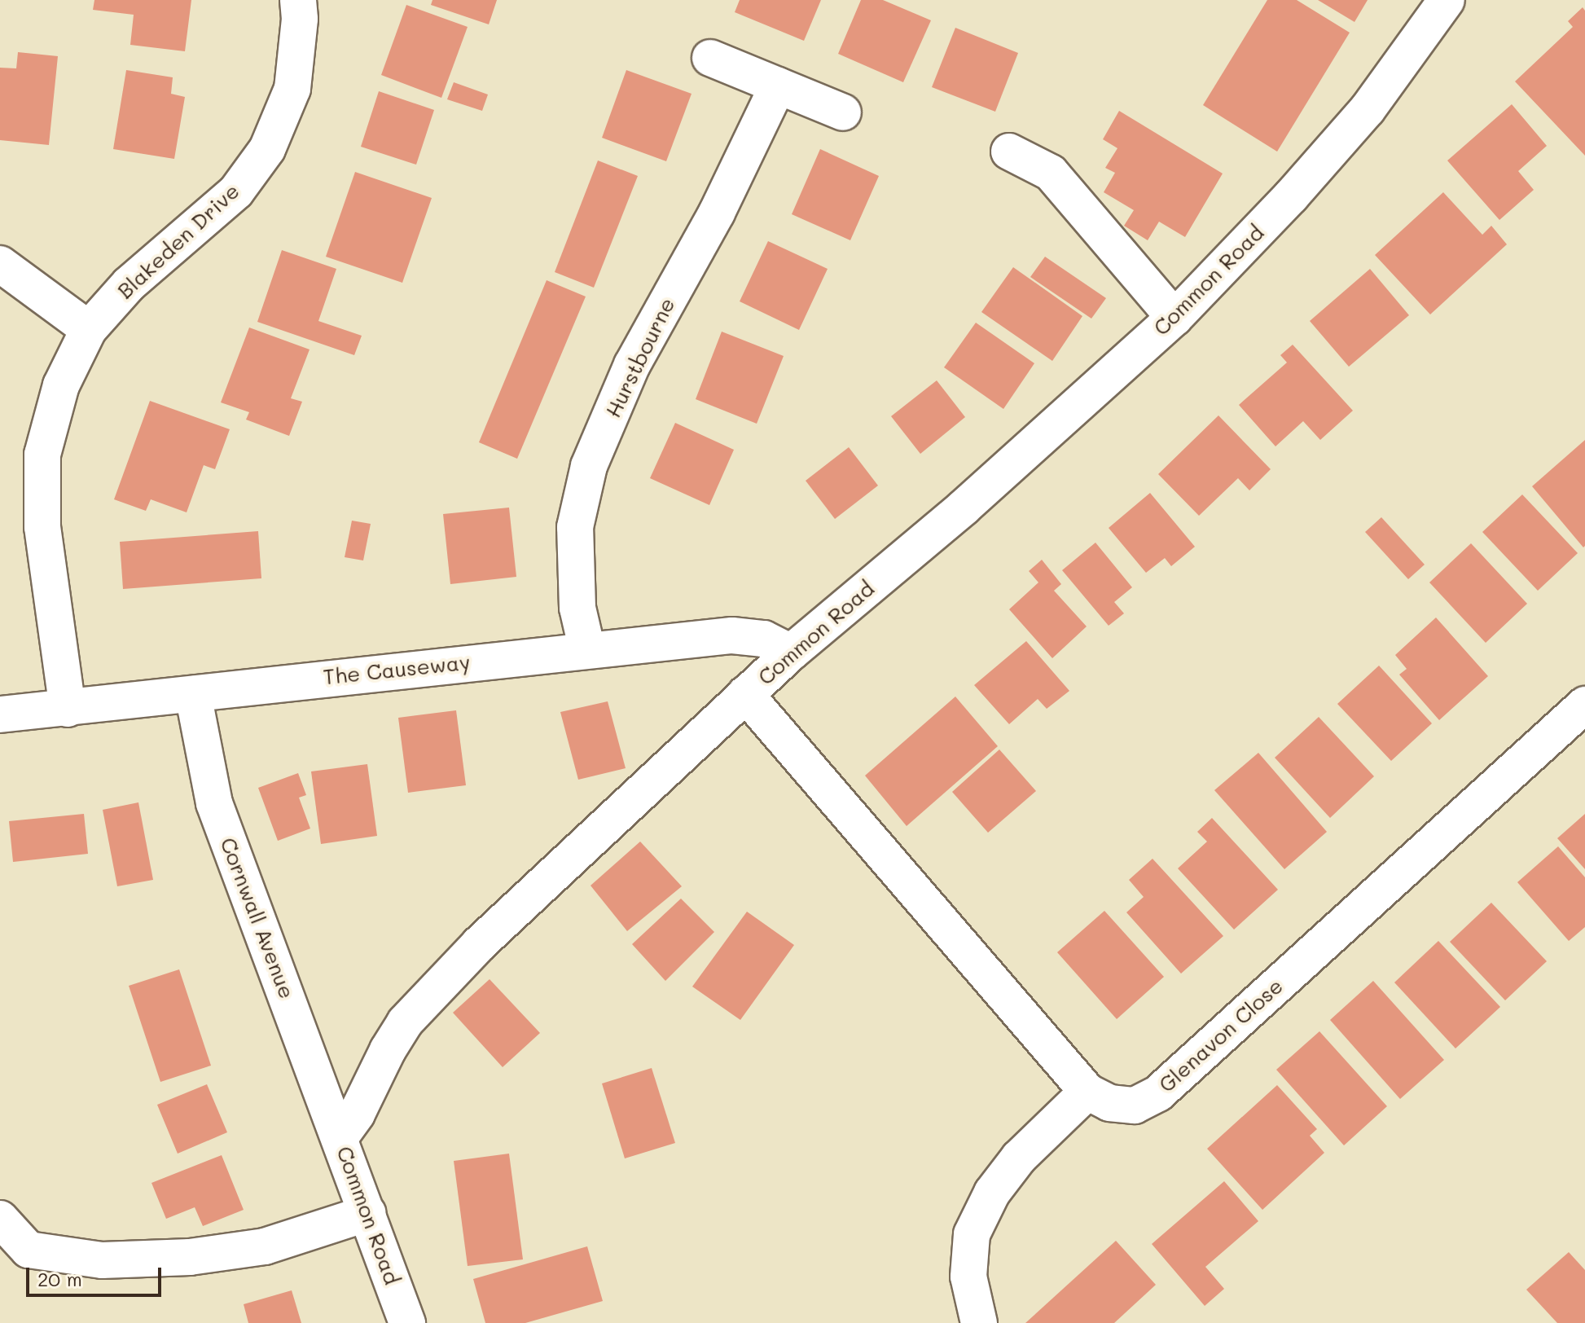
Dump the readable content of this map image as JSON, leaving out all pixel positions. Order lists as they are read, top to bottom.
{
  "streets": {
    "street": [
      "Blakeden Drive",
      "Common Road",
      "Hurstbourne",
      "The Causeway",
      "Cornwall Avenue",
      "Glenavon Close"
    ]
  },
  "crossings": [
    ["Blakeden Drive", "The Causeway"],
    ["Common Road", "The Causeway"],
    ["Common Road", "Cornwall Avenue"],
    ["Common Road", "Glenavon Close"],
    ["Hurstbourne", "The Causeway"],
    ["The Causeway", "Cornwall Avenue"]
  ],
  "scale_bar": "20 m"
}
